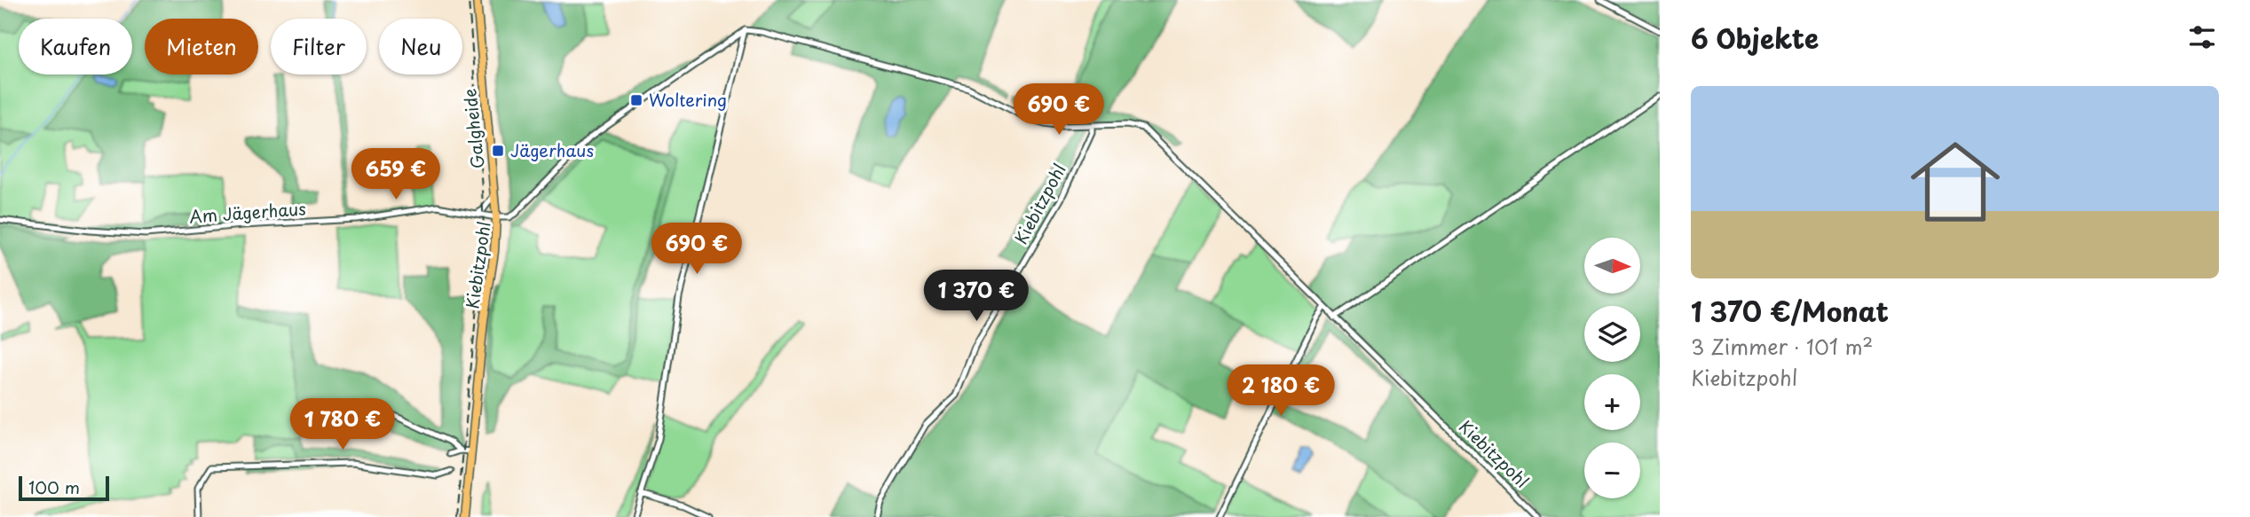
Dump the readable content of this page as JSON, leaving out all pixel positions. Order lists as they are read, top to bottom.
{
  "streets": {
    "main road": ["Galgheide", "Kiebitzpohl"],
    "street": ["Am Jägerhaus"]
  },
  "crossings": [
    ["Galgheide", "Kiebitzpohl"],
    ["Galgheide", "Am Jägerhaus"],
    ["Kiebitzpohl", "Am Jägerhaus"]
  ],
  "places": {
    "transit": ["Woltering", "Jägerhaus"]
  },
  "scale_bar": "100 m",
  "north": "right",
  "page": {
    "heading": "6 Objekte",
    "chip": [
      "Kaufen",
      "Mieten",
      "Filter",
      "Neu"
    ],
    "list": [
      {
        "name": "1 370 €/Monat",
        "note": "3 Zimmer · 101 m² · Kiebitzpohl"
      }
    ],
    "price": [
      "690 €",
      "659 €",
      "690 €",
      "1 370 €",
      "2 180 €",
      "1 780 €"
    ],
    "map_buttons": ["+", "−"],
    "scale": "100 m"
  }
}
